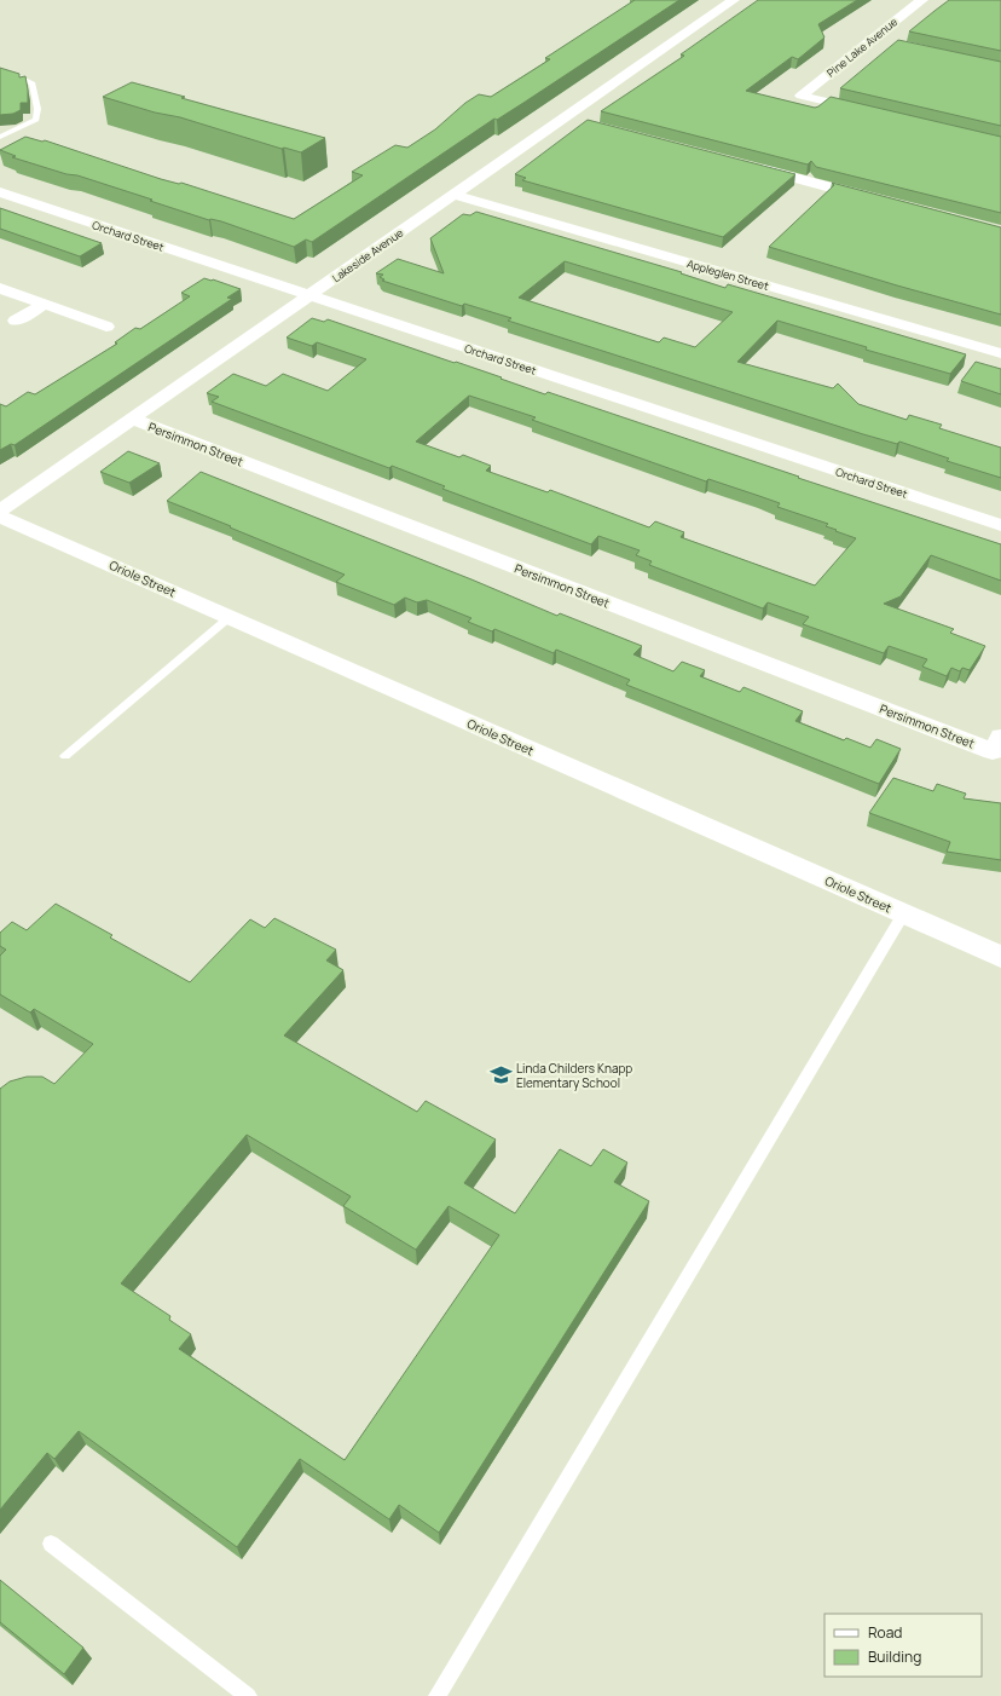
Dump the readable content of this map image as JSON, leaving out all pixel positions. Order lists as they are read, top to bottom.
{
  "streets": {
    "street": [
      "Pine Lake Avenue",
      "Orchard Street",
      "Lakeside Avenue",
      "Appleglen Street",
      "Persimmon Street",
      "Oriole Street"
    ]
  },
  "crossings": [
    ["Orchard Street", "Lakeside Avenue"],
    ["Lakeside Avenue", "Appleglen Street"],
    ["Lakeside Avenue", "Persimmon Street"]
  ],
  "places": {
    "school or university": ["Linda Childers Knapp Elementary School"]
  },
  "legend": ["Road", "Building"]
}
